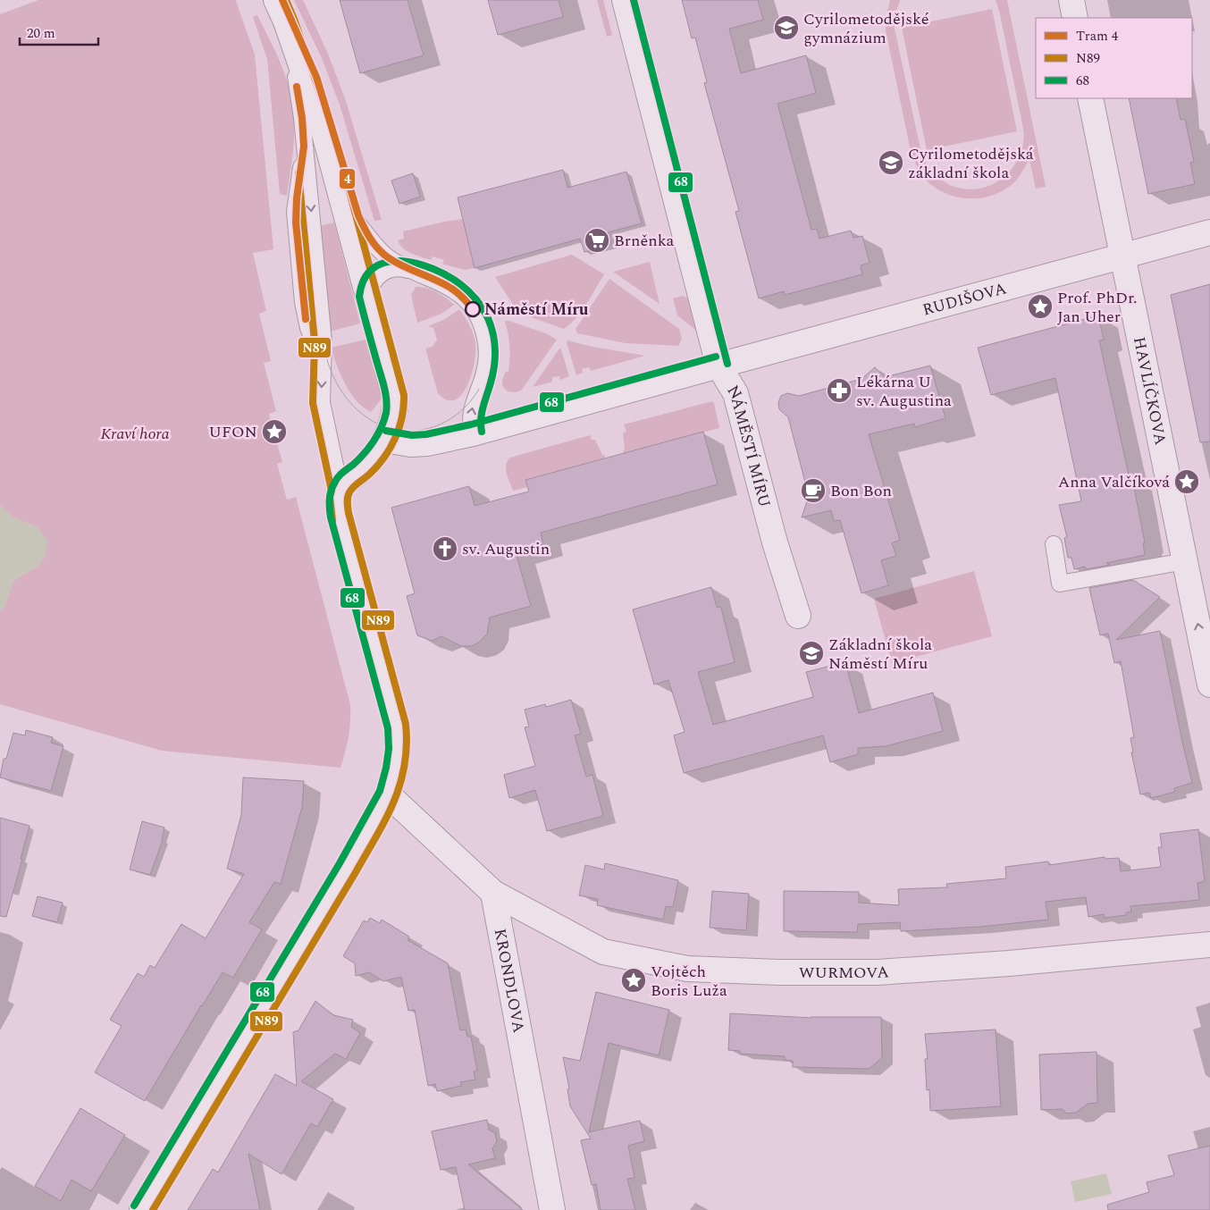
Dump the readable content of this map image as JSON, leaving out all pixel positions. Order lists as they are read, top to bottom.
{
  "streets": {
    "street": [
      "RUDIŠOVA",
      "HAVLÍČKOVA",
      "NÁMĚSTÍ MÍRU",
      "WURMOVA",
      "KRONDLOVA"
    ]
  },
  "crossings": [
    ["RUDIŠOVA", "HAVLÍČKOVA"],
    ["RUDIŠOVA", "NÁMĚSTÍ MÍRU"],
    ["WURMOVA", "KRONDLOVA"]
  ],
  "parks": ["Kraví hora"],
  "places": {
    "school or university": ["Cyrilometodějské gymnázium", "Cyrilometodějská základní škola", "Základní škola Náměstí Míru"],
    "supermarket": ["Brněnka"],
    "place": [
      "Prof. PhDr. Jan Uher",
      "UFON",
      "Anna Valčíková",
      "Vojtěch Boris Luža"
    ],
    "other": ["Náměstí Míru"],
    "pharmacy": ["Lékárna U sv. Augustina"],
    "cafe": ["Bon Bon"],
    "church": ["sv. Augustin"]
  },
  "lines": ["tram line 4", "transit line N89", "transit line 68"],
  "legend": ["Tram 4", "N89", "68"],
  "scale_bar": "20 m"
}
